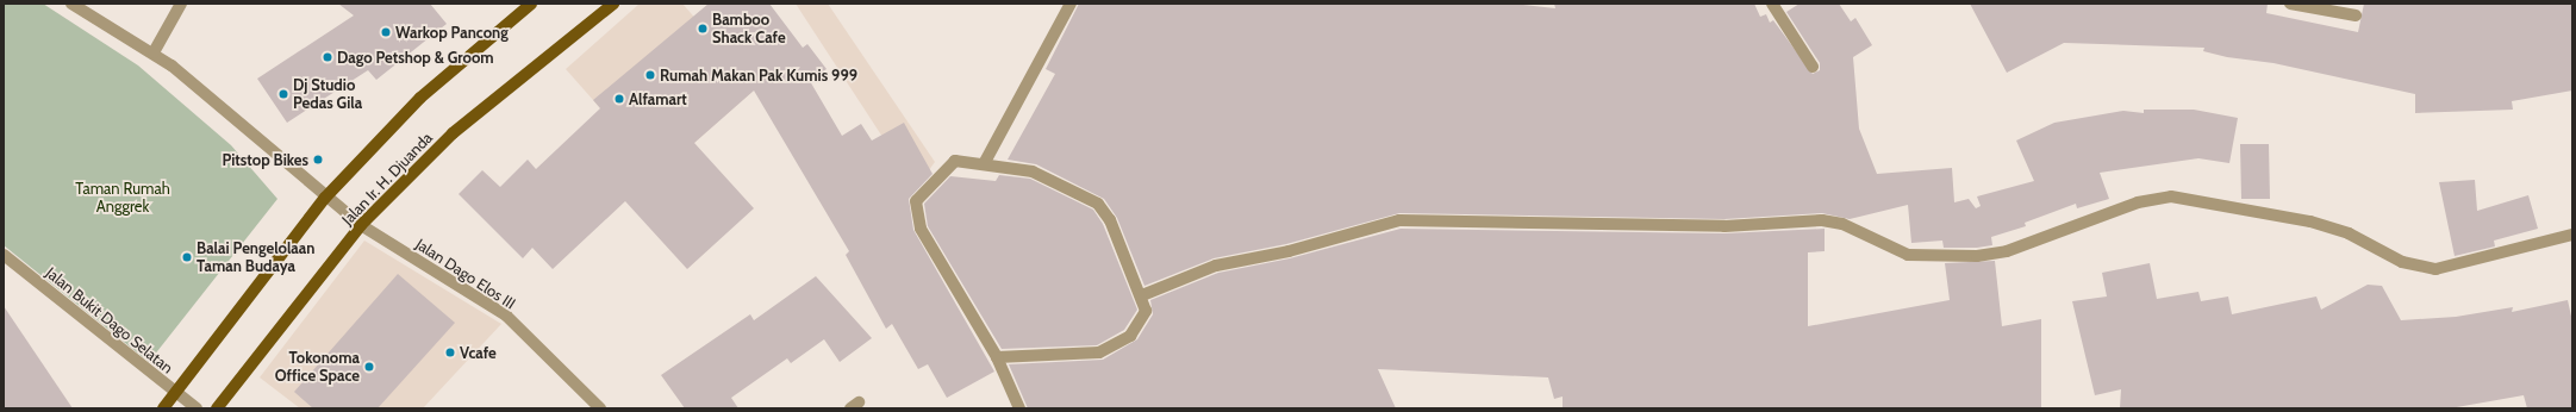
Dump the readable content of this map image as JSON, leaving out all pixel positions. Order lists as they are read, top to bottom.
{
  "streets": {
    "main road": ["Jalan Ir. H. Djuanda"],
    "street": ["Jalan Dago Elos III", "Jalan Bukit Dago Selatan"]
  },
  "crossings": [
    ["Jalan Ir. H. Djuanda", "Jalan Dago Elos III"],
    ["Jalan Ir. H. Djuanda", "Jalan Bukit Dago Selatan"]
  ],
  "parks": ["Taman Rumah Anggrek"],
  "places": [
    "Bamboo Shack Cafe",
    "Warkop Pancong",
    "Dago Petshop & Groom",
    "Rumah Makan Pak Kumis 999",
    "Dj Studio Pedas Gila",
    "Alfamart",
    "Pitstop Bikes",
    "Balai Pengelolaan Taman Budaya",
    "Vcafe",
    "Tokonoma Office Space"
  ]
}
